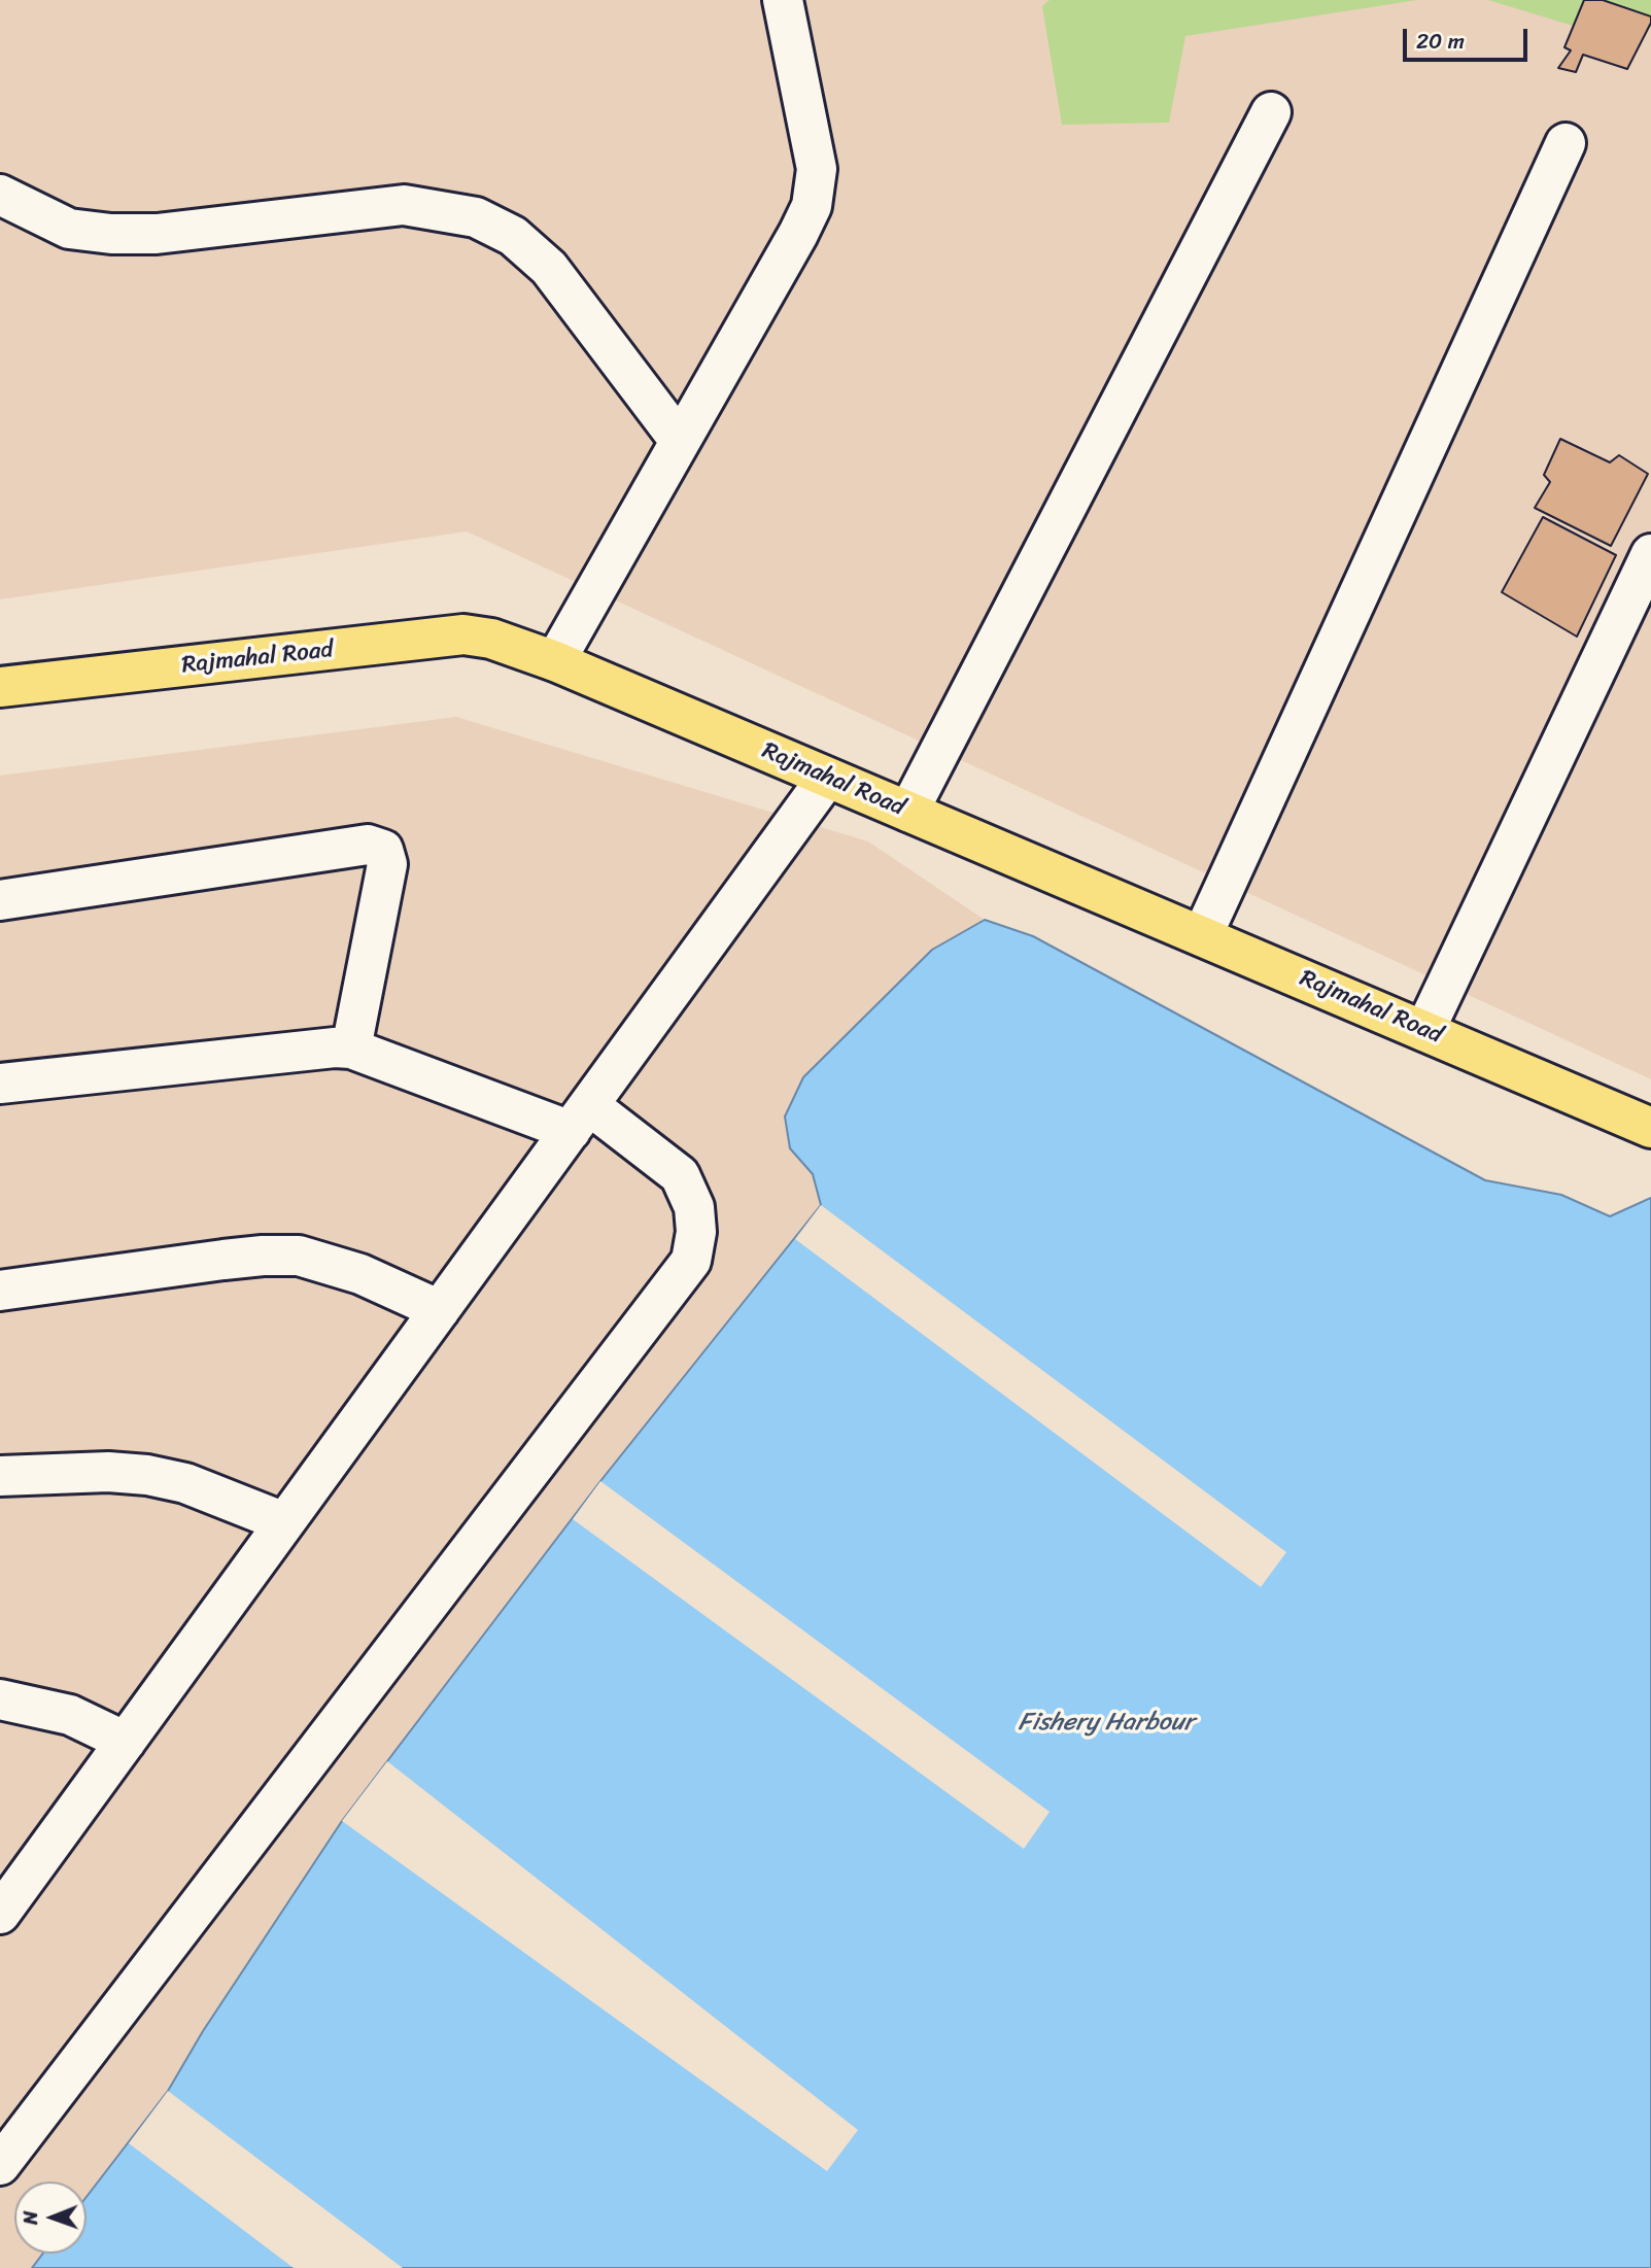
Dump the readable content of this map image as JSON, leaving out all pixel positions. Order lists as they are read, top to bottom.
{
  "streets": {
    "main road": ["Rajmahal Road"]
  },
  "water": ["Fishery Harbour"],
  "scale_bar": "20 m",
  "north": "left"
}
